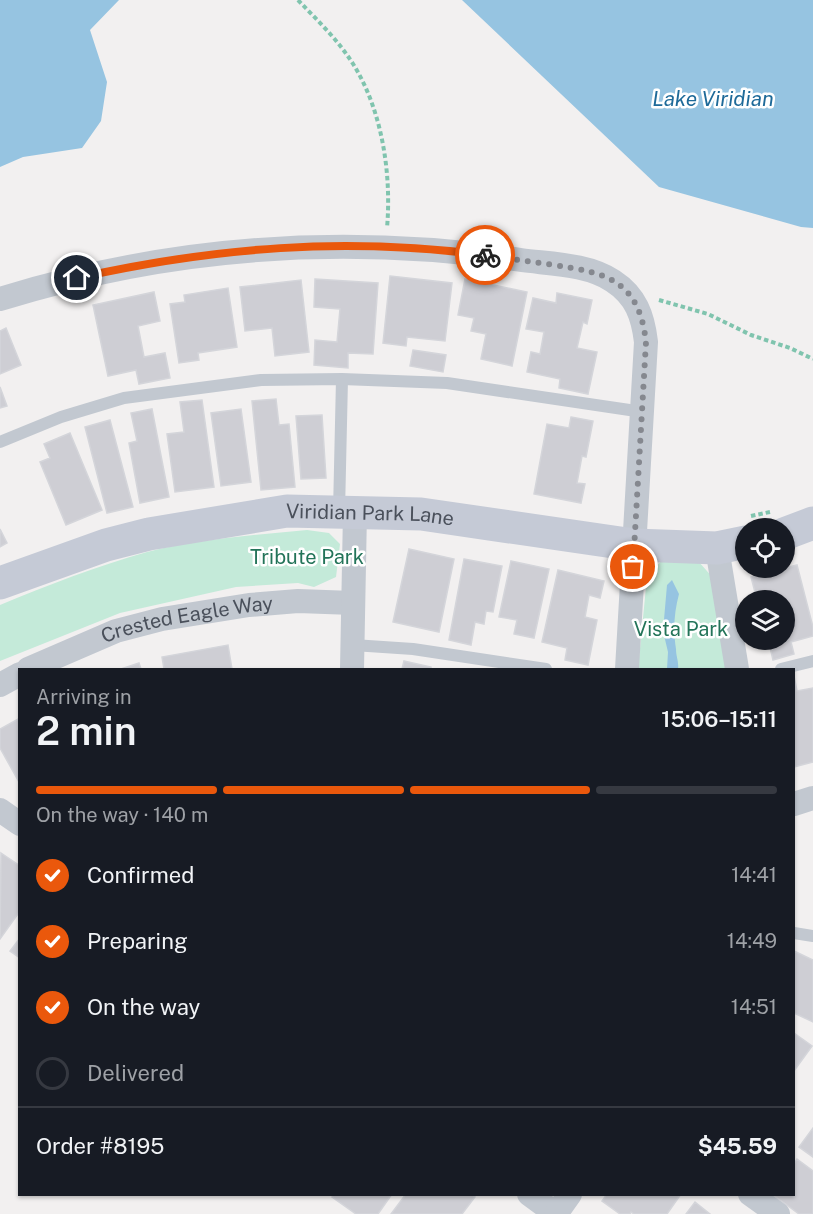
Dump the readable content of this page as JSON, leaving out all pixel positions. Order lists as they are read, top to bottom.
{
  "streets": {
    "street": ["Viridian Park Lane", "Crested Eagle Way"]
  },
  "water": ["Lake Viridian"],
  "parks": ["Tribute Park", "Vista Park"],
  "page": {
    "heading": ["2 min", "Arriving in", "15:06–15:11"],
    "panel": ["Order #8195", "$45.59"],
    "bar": "On the way · 140 m",
    "list": [
      ["Confirmed", "14:41"],
      ["Preparing", "14:49"],
      ["On the way", "14:51"],
      "Delivered"
    ]
  }
}
